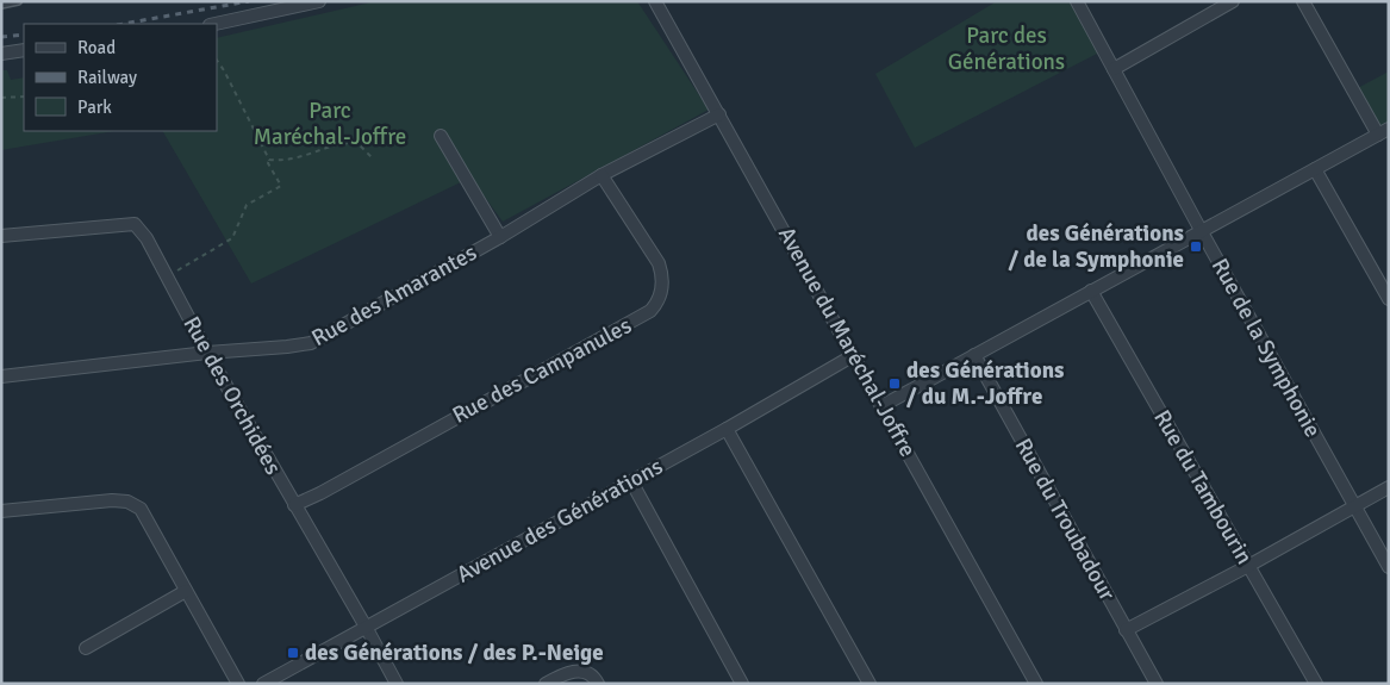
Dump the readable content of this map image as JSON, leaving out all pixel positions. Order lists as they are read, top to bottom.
{
  "streets": {
    "street": [
      "Rue des Amarantes",
      "Avenue du Maréchal-Joffre",
      "Rue de la Symphonie",
      "Rue des Campanules",
      "Rue des Orchidées",
      "Rue du Tambourin",
      "Rue du Troubadour",
      "Avenue des Générations"
    ]
  },
  "crossings": [
    ["Rue des Amarantes", "Avenue du Maréchal-Joffre"],
    ["Rue des Amarantes", "Rue des Campanules"],
    ["Rue des Amarantes", "Rue des Orchidées"],
    ["Avenue du Maréchal-Joffre", "Avenue des Générations"],
    ["Rue des Campanules", "Rue des Orchidées"],
    ["Rue des Orchidées", "Avenue des Générations"]
  ],
  "parks": ["Parc des Générations", "Parc Maréchal-Joffre"],
  "places": {
    "transit": ["des Générations / de la Symphonie", "des Générations / du M.-Joffre", "des Générations / des P.-Neige"]
  },
  "legend": ["Road", "Railway", "Park"]
}
